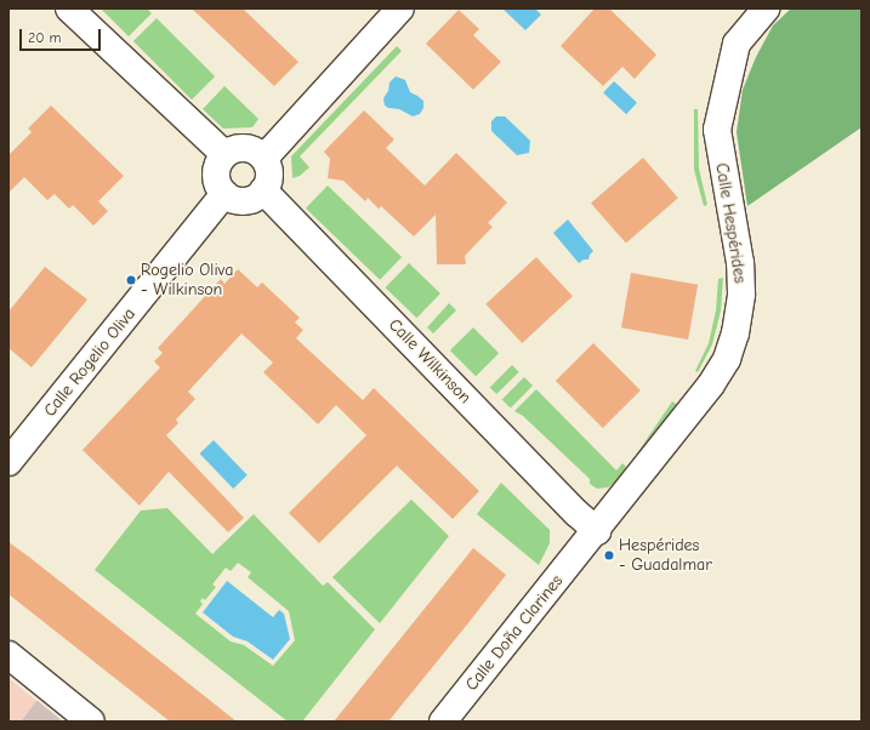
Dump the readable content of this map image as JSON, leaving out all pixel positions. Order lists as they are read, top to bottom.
{
  "streets": {
    "street": [
      "Calle Hespérides",
      "Calle Wilkinson",
      "Calle Rogelio Oliva",
      "Calle Doña Clarines"
    ]
  },
  "crossings": [
    ["Calle Hespérides", "Calle Wilkinson"],
    ["Calle Hespérides", "Calle Doña Clarines"],
    ["Calle Wilkinson", "Calle Rogelio Oliva"],
    ["Calle Wilkinson", "Calle Doña Clarines"]
  ],
  "places": ["Rogelio Oliva - Wilkinson", "Hespérides - Guadalmar"],
  "scale_bar": "20 m"
}
